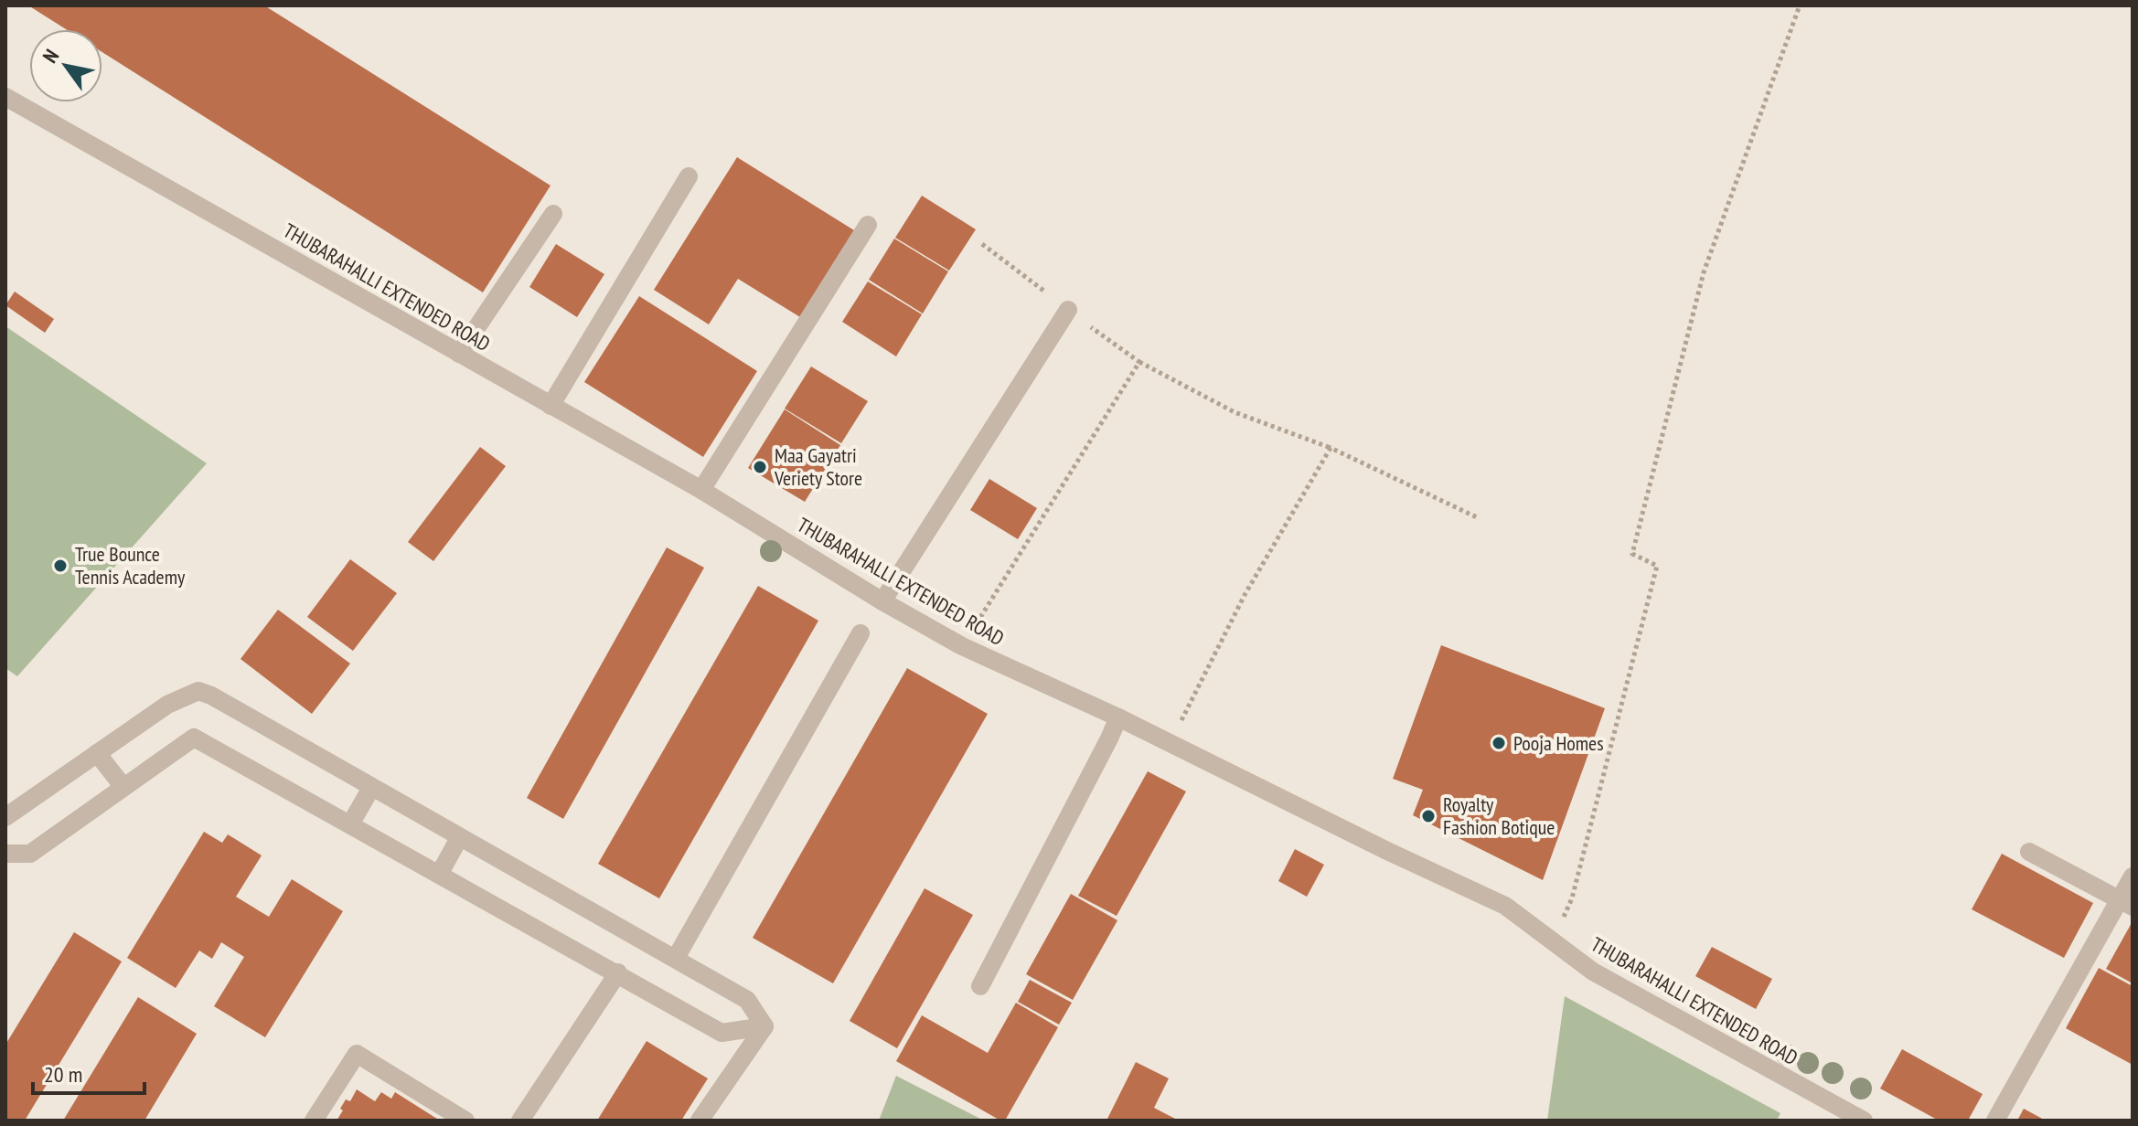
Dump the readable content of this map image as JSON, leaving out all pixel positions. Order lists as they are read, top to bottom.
{
  "streets": {
    "street": ["THUBARAHALLI EXTENDED ROAD"]
  },
  "places": [
    "Maa Gayatri Veriety Store",
    "True Bounce Tennis Academy",
    "Pooja Homes",
    "Royalty Fashion Botique"
  ],
  "scale_bar": "20 m",
  "north": "top left"
}
